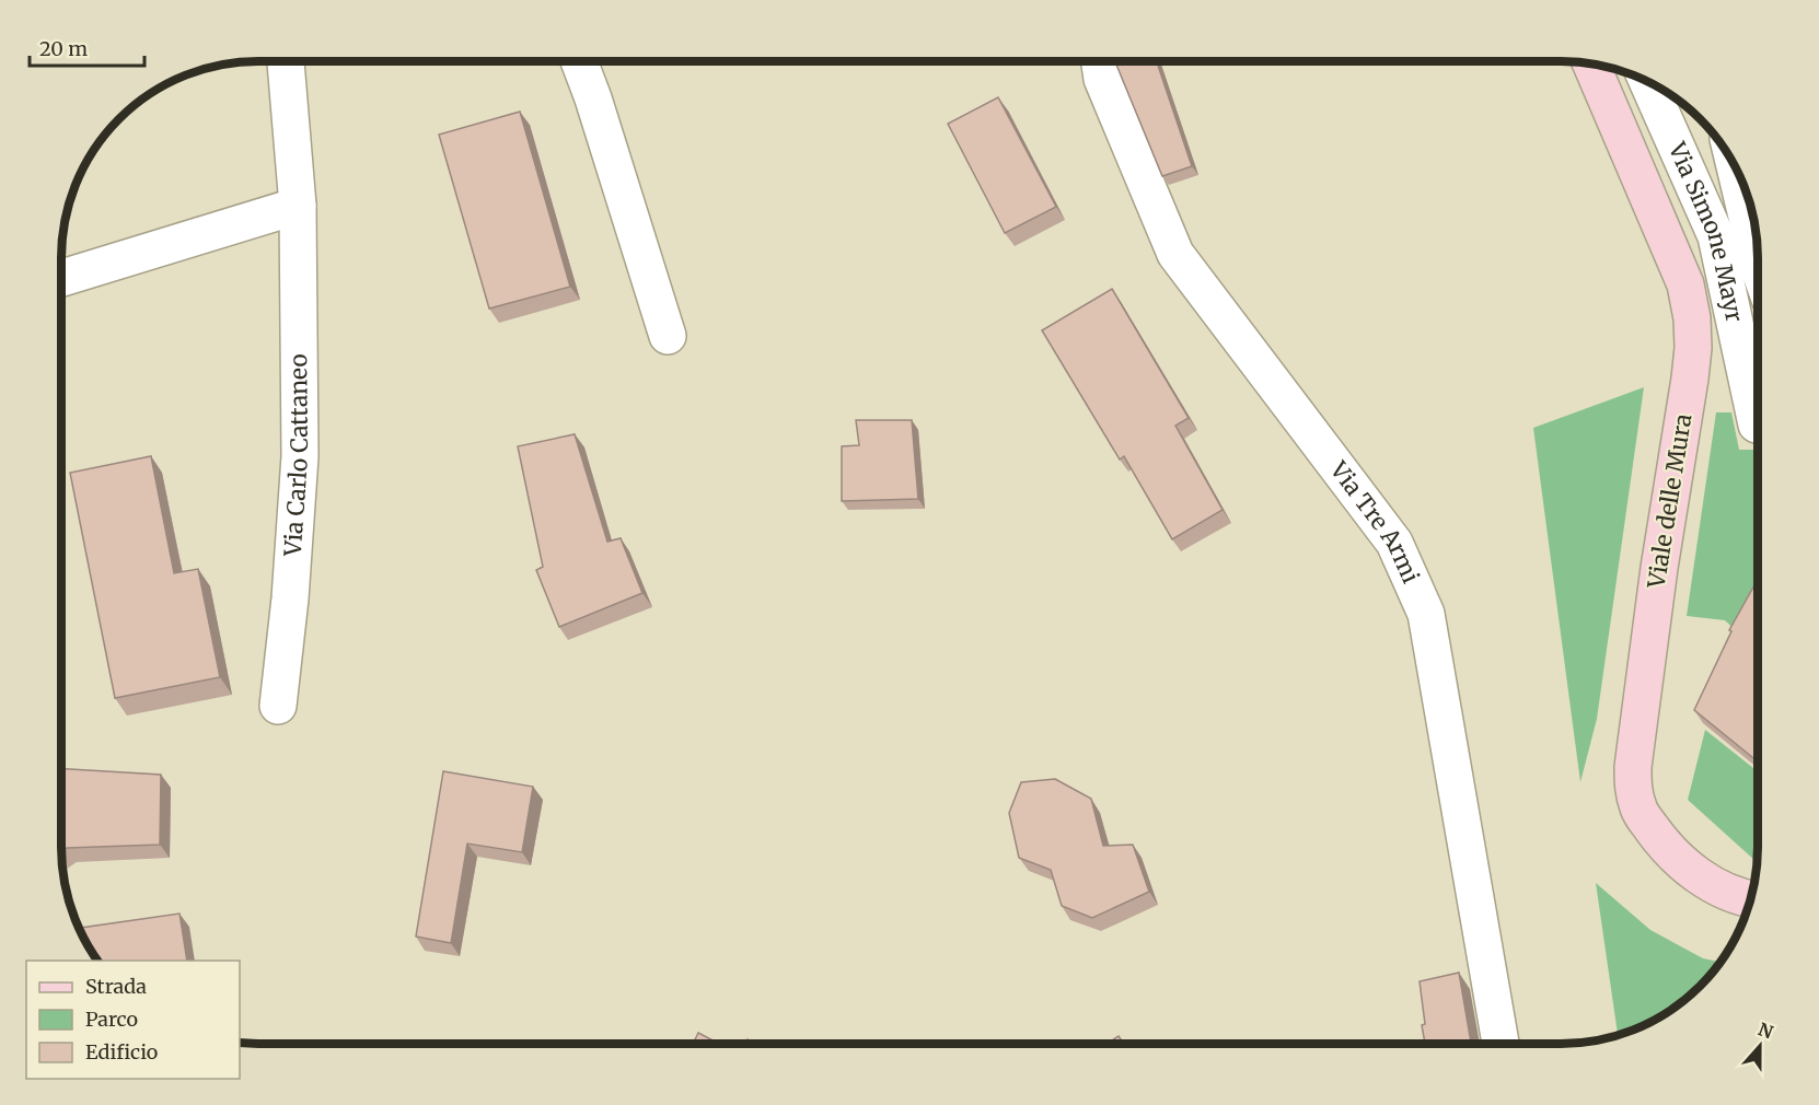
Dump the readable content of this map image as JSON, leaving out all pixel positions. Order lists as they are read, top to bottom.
{
  "streets": {
    "street": [
      "Via Simone Mayr",
      "Via Carlo Cattaneo",
      "Viale delle Mura",
      "Via Tre Armi"
    ]
  },
  "legend": ["Strada", "Parco", "Edificio"],
  "scale_bar": "20 m",
  "north": "top"
}
